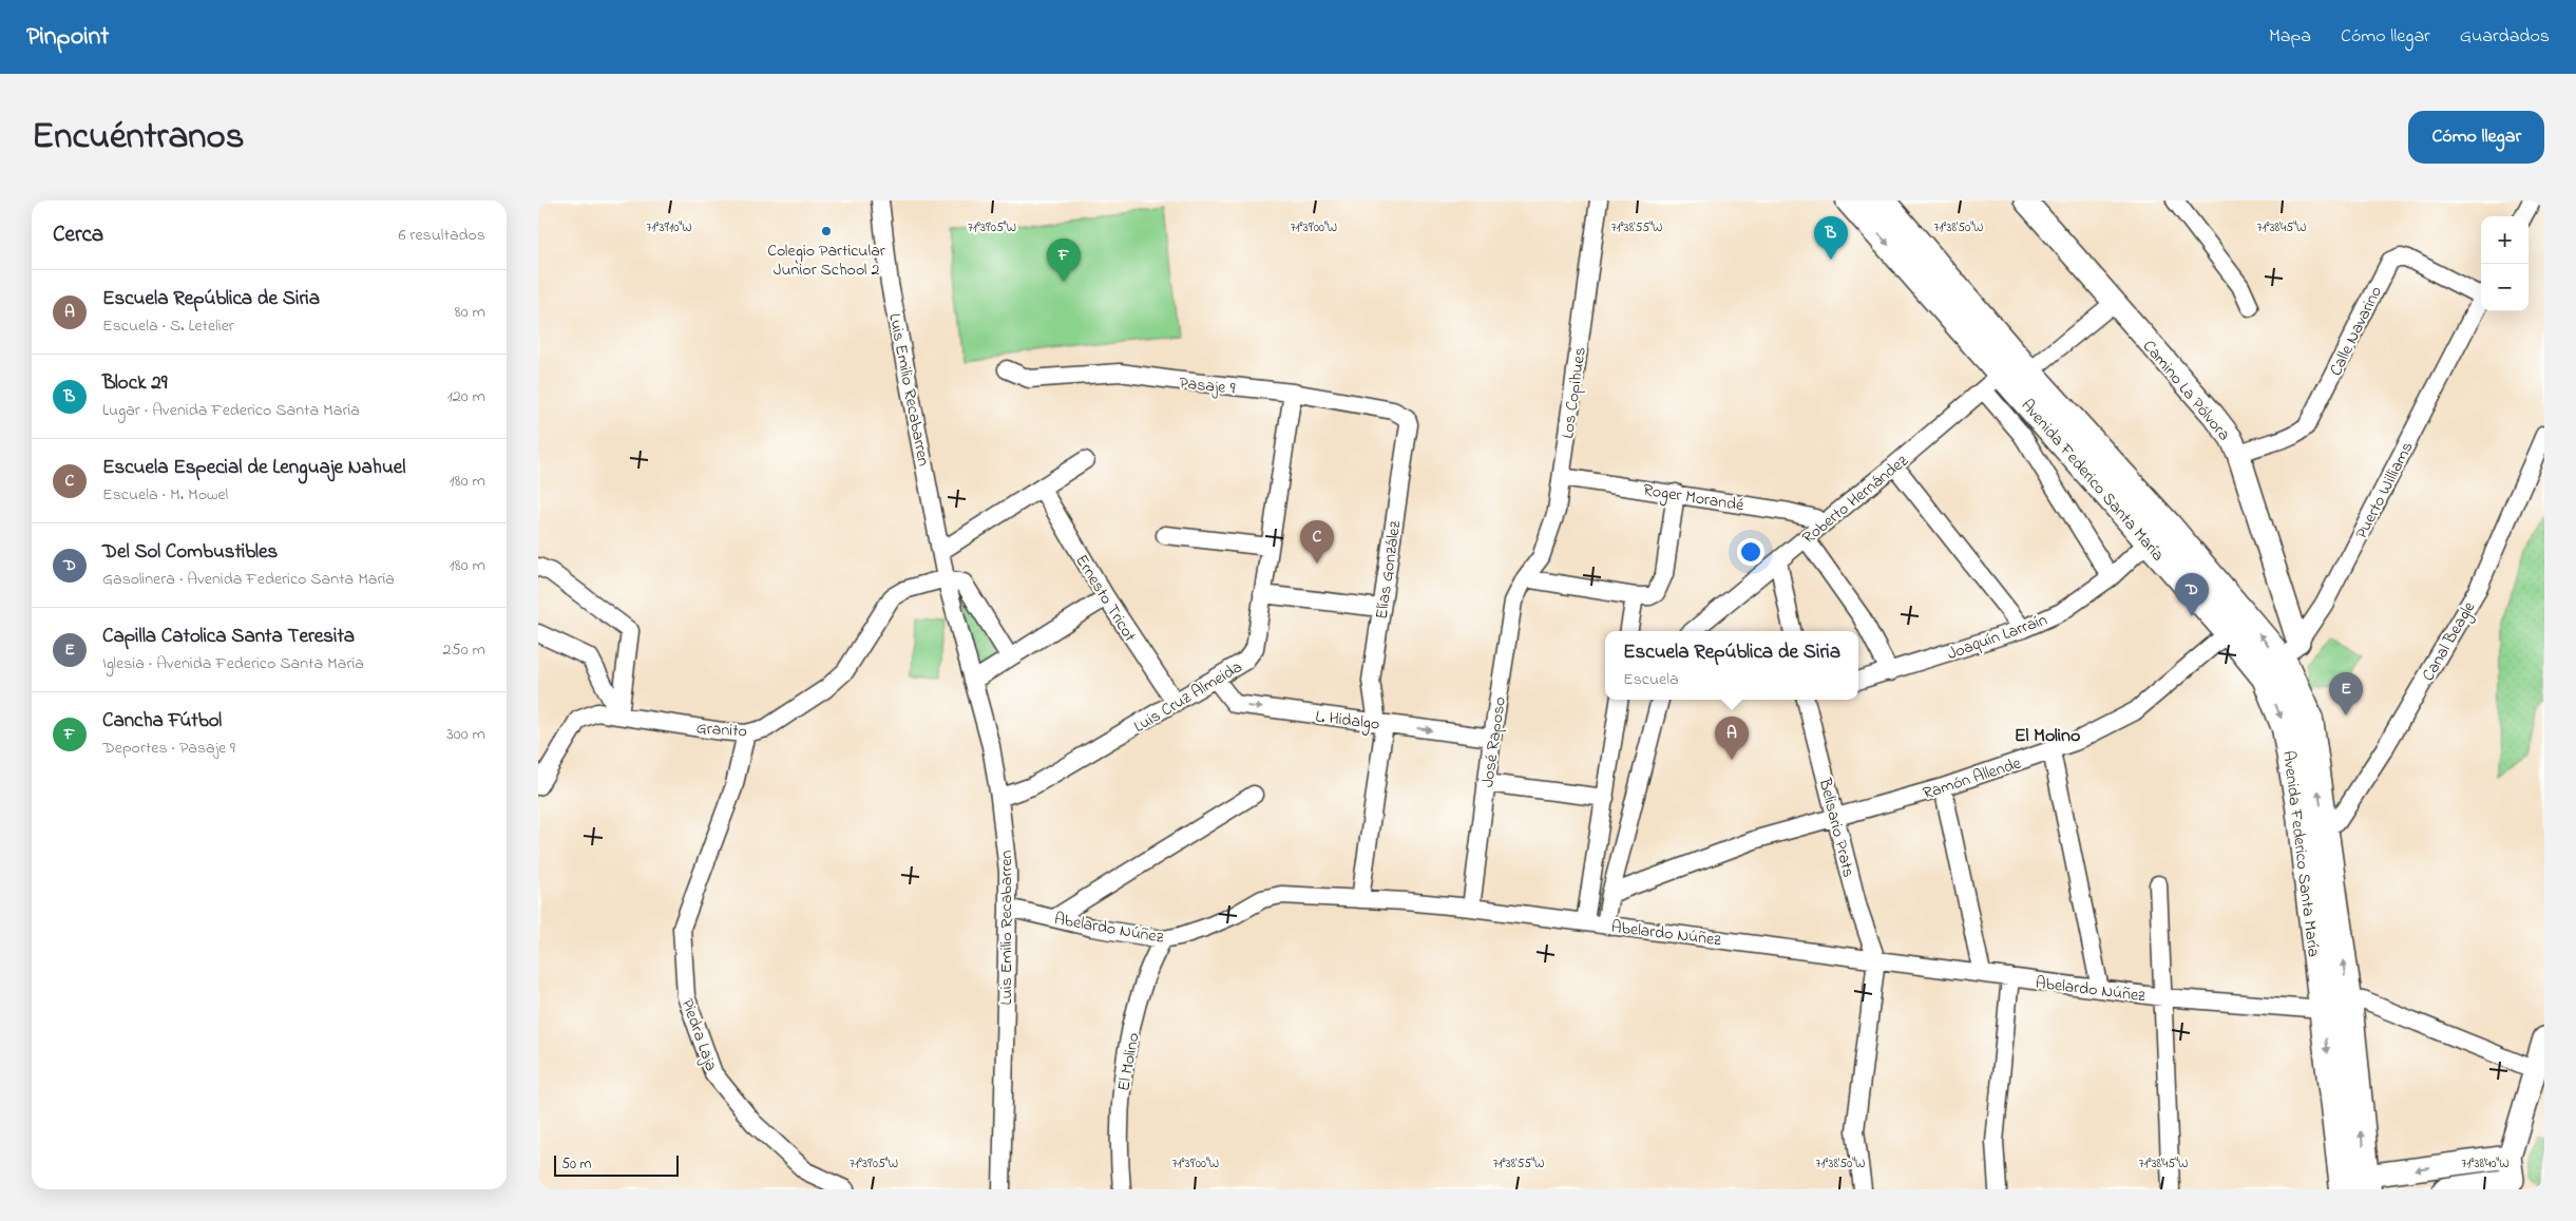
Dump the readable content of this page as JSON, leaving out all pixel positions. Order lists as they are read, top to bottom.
{
  "streets": {
    "main road": ["Avenida Federico Santa María"],
    "street": [
      "Calle Navarino",
      "Pasaje 9",
      "Luis Emilio Recabarren",
      "Camino La Pólvora",
      "Los Copihues",
      "Puerto Williams",
      "Roger Morandé",
      "Roberto Hernández",
      "Elías González",
      "Ernesto Tricot",
      "Joaquín Larraín",
      "Canal Beagle",
      "Luis Cruz Almeida",
      "L. Hidalgo",
      "Granito",
      "José Raposo",
      "Ramón Allende",
      "Belisario Prats",
      "Abelardo Núñez",
      "Piedra Laja",
      "El Molino"
    ]
  },
  "crossings": [
    ["Calle Navarino", "Camino La Pólvora"],
    ["Pasaje 9", "Elías González"],
    ["Pasaje 9", "Luis Cruz Almeida"],
    ["Luis Emilio Recabarren", "Luis Cruz Almeida"],
    ["Luis Emilio Recabarren", "Granito"],
    ["Luis Emilio Recabarren", "Abelardo Núñez"],
    ["Camino La Pólvora", "Avenida Federico Santa María"],
    ["Camino La Pólvora", "Puerto Williams"],
    ["Camino La Pólvora", "Roberto Hernández"],
    ["Los Copihues", "Roger Morandé"],
    ["Los Copihues", "José Raposo"],
    ["Avenida Federico Santa María", "Puerto Williams"],
    ["Avenida Federico Santa María", "Roberto Hernández"],
    ["Avenida Federico Santa María", "Joaquín Larraín"],
    ["Avenida Federico Santa María", "Canal Beagle"],
    ["Avenida Federico Santa María", "Ramón Allende"],
    ["Avenida Federico Santa María", "Abelardo Núñez"],
    ["Roger Morandé", "Roberto Hernández"],
    ["Elías González", "L. Hidalgo"],
    ["Elías González", "Abelardo Núñez"],
    ["Ernesto Tricot", "Luis Cruz Almeida"],
    ["Luis Cruz Almeida", "L. Hidalgo"],
    ["L. Hidalgo", "José Raposo"],
    ["Granito", "Piedra Laja"],
    ["José Raposo", "Abelardo Núñez"],
    ["Ramón Allende", "Belisario Prats"],
    ["Belisario Prats", "Abelardo Núñez"],
    ["Abelardo Núñez", "El Molino"]
  ],
  "one_way": ["L. Hidalgo"],
  "districts": ["El Molino"],
  "places": ["Colegio Particular Junior School 2"],
  "scale_bar": "50 m",
  "page": {
    "header": "Pinpoint",
    "nav": ["Mapa", "Cómo llegar", "Guardados"],
    "title": "Encuéntranos",
    "buttons": "Cómo llegar",
    "heading": ["Cerca", "6 resultados"],
    "map_buttons": ["+", "−"],
    "pins": [
      "B",
      "F",
      "C",
      "D",
      "E",
      "A"
    ],
    "list": [
      {
        "mark": "A",
        "name": "Escuela República de Siria",
        "note": "Escuela · S. Letelier",
        "value": "80 m"
      },
      {
        "mark": "B",
        "name": "Block 29",
        "note": "Lugar · Avenida Federico Santa María",
        "value": "120 m"
      },
      {
        "mark": "C",
        "name": "Escuela Especial de Lenguaje Nahuel",
        "note": "Escuela · M. Mowel",
        "value": "180 m"
      },
      {
        "mark": "D",
        "name": "Del Sol Combustibles",
        "note": "Gasolinera · Avenida Federico Santa María",
        "value": "180 m"
      },
      {
        "mark": "E",
        "name": "Capilla Catolica Santa Teresita",
        "note": "Iglesia · Avenida Federico Santa María",
        "value": "250 m"
      },
      {
        "mark": "F",
        "name": "Cancha Fútbol",
        "note": "Deportes · Pasaje 9",
        "value": "300 m"
      }
    ],
    "popup": ["Escuela República de Siria", "Escuela"],
    "scale": "50 m"
  },
  "coordinates": [
    "71°39'10\"W",
    "71°39'05\"W",
    "71°39'00\"W",
    "71°38'55\"W",
    "71°38'50\"W",
    "71°38'45\"W",
    "71°38'40\"W"
  ]
}
